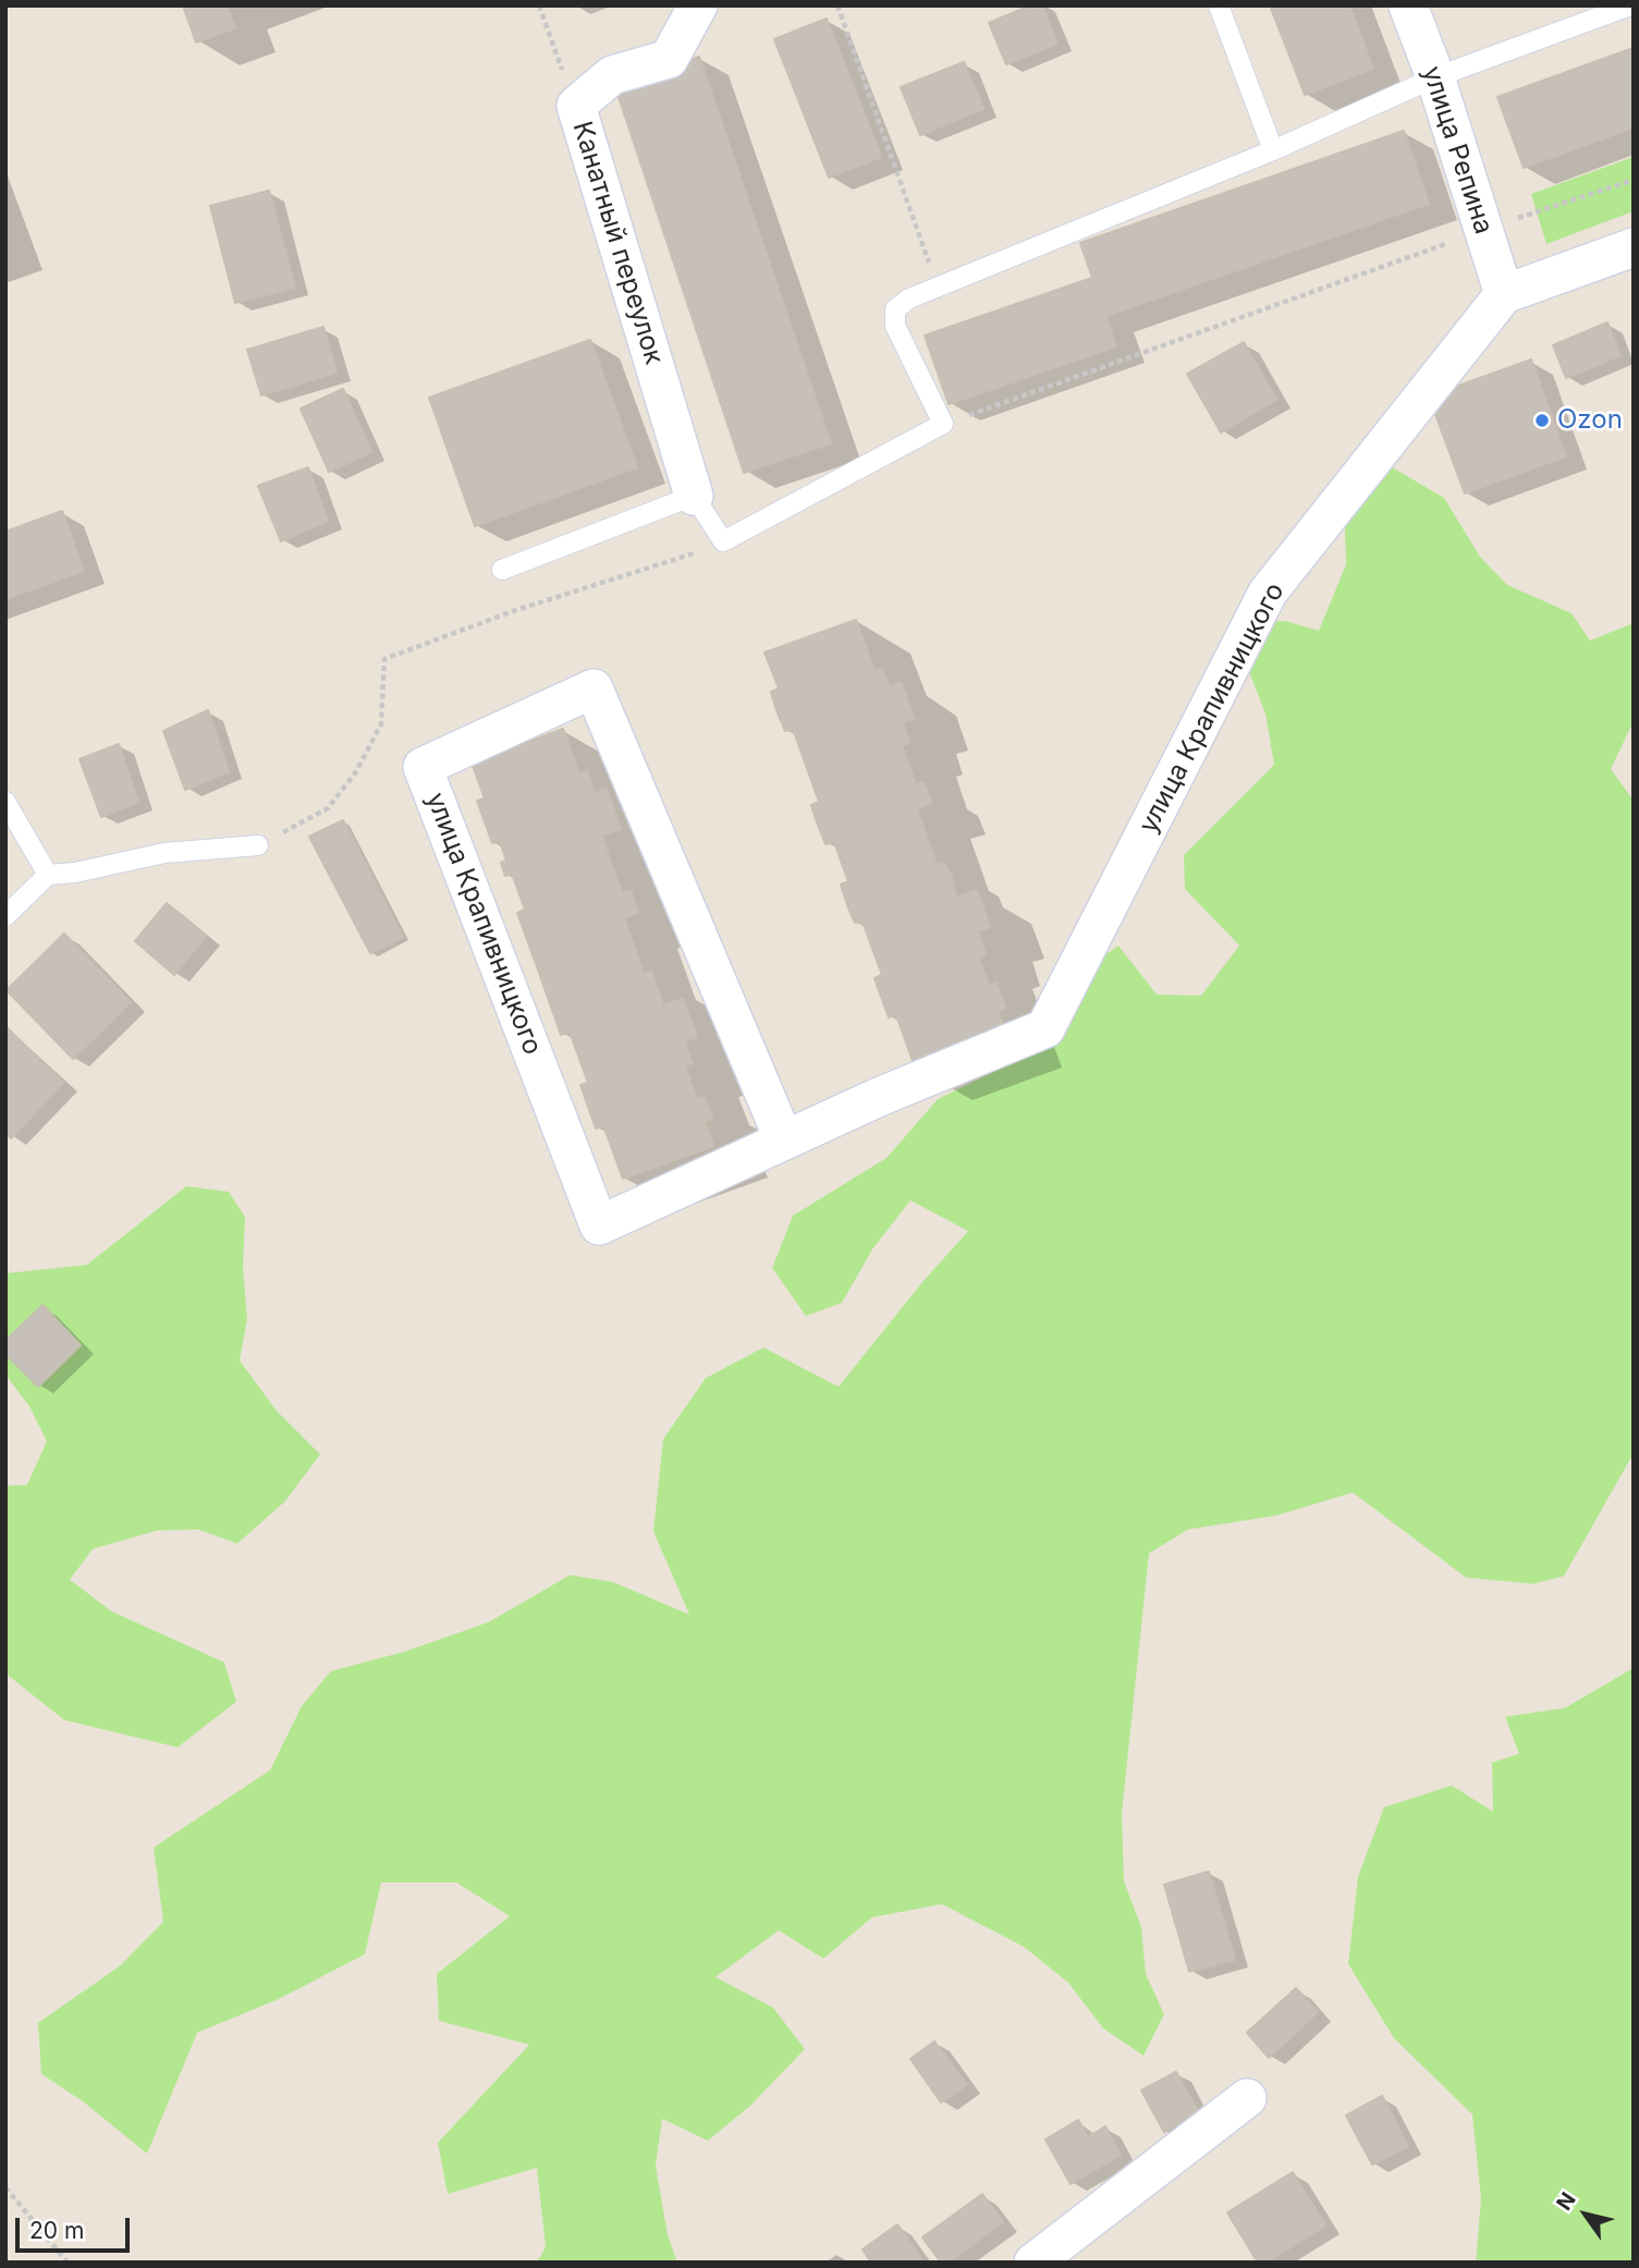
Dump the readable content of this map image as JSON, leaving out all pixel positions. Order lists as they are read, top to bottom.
{
  "streets": {
    "street": ["улица Репина", "Канатный переулок", "улица Крапивницкого"]
  },
  "crossings": [
    ["улица Репина", "улица Крапивницкого"]
  ],
  "places": ["Ozon"],
  "scale_bar": "20 m",
  "north": "top left"
}
